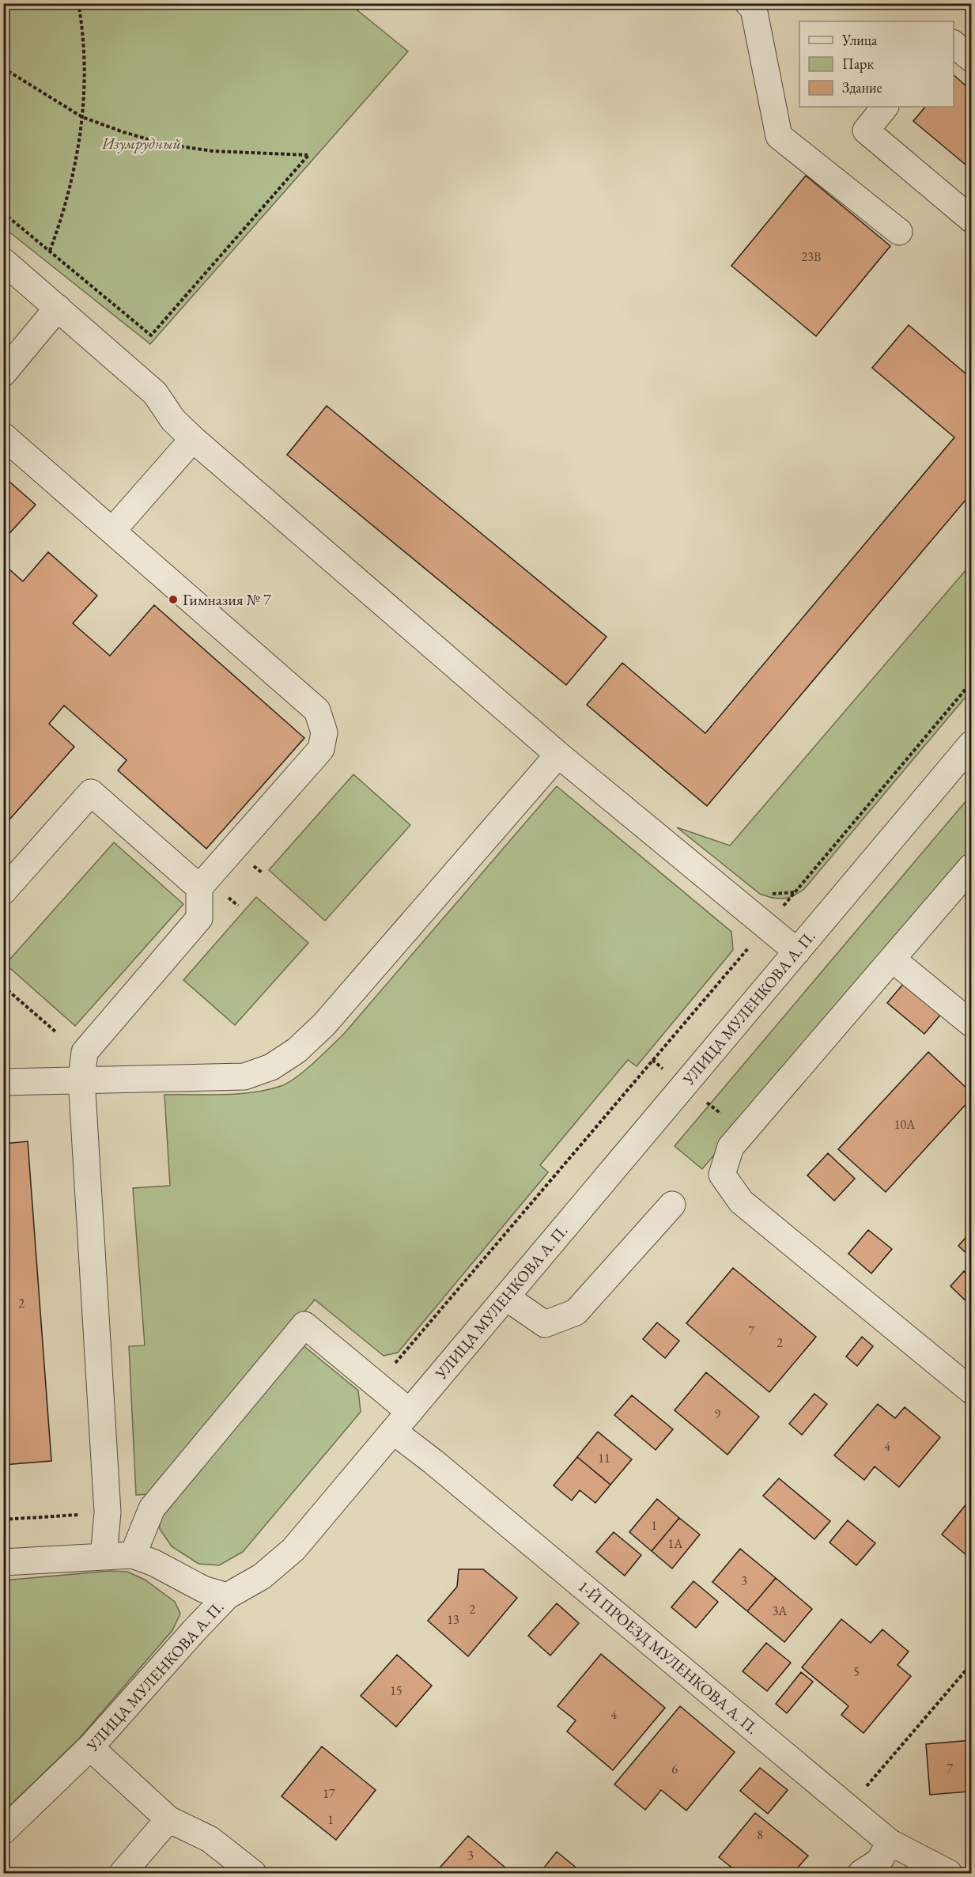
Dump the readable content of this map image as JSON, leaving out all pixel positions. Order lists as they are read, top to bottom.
{
  "streets": {
    "street": ["УЛИЦА МУЛЕНКОВА А. П.", "1-Й ПРОЕЗД МУЛЕНКОВА А. П."]
  },
  "crossings": [
    ["УЛИЦА МУЛЕНКОВА А. П.", "1-Й ПРОЕЗД МУЛЕНКОВА А. П."]
  ],
  "parks": ["Изумрудный"],
  "places": ["Гимназия № 7"],
  "house_numbers": [
    "23В",
    "10А",
    "2",
    "7",
    "2",
    "9",
    "4",
    "11",
    "1",
    "1А",
    "3",
    "2",
    "3А",
    "13",
    "5",
    "15",
    "4",
    "7",
    "6",
    "17",
    "1",
    "8",
    "3"
  ],
  "legend": ["Улица", "Парк", "Здание"]
}
